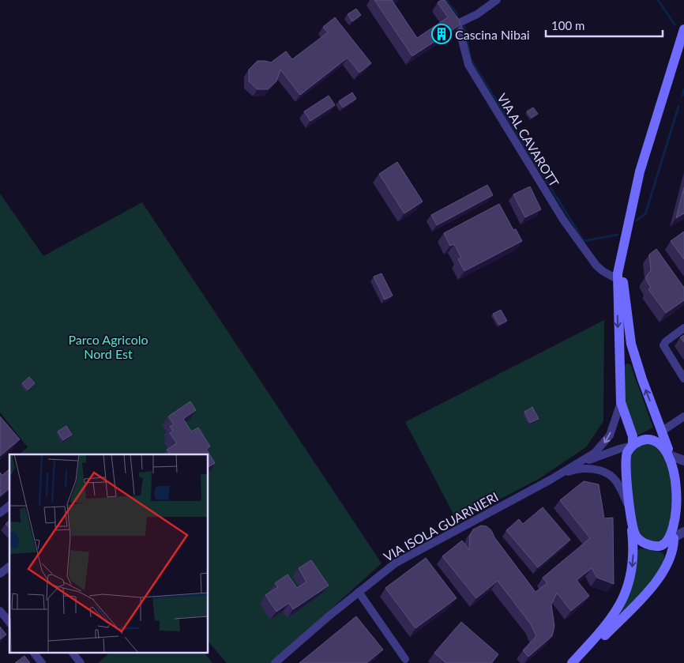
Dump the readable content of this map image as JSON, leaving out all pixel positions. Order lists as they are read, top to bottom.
{
  "streets": {
    "street": ["VIA AL CAVAROTT", "VIA ISOLA GUARNIERI"]
  },
  "parks": ["Parco Agricolo Nord Est"],
  "places": {
    "building": ["Cascina Nibai"]
  },
  "scale_bar": "100 m"
}
